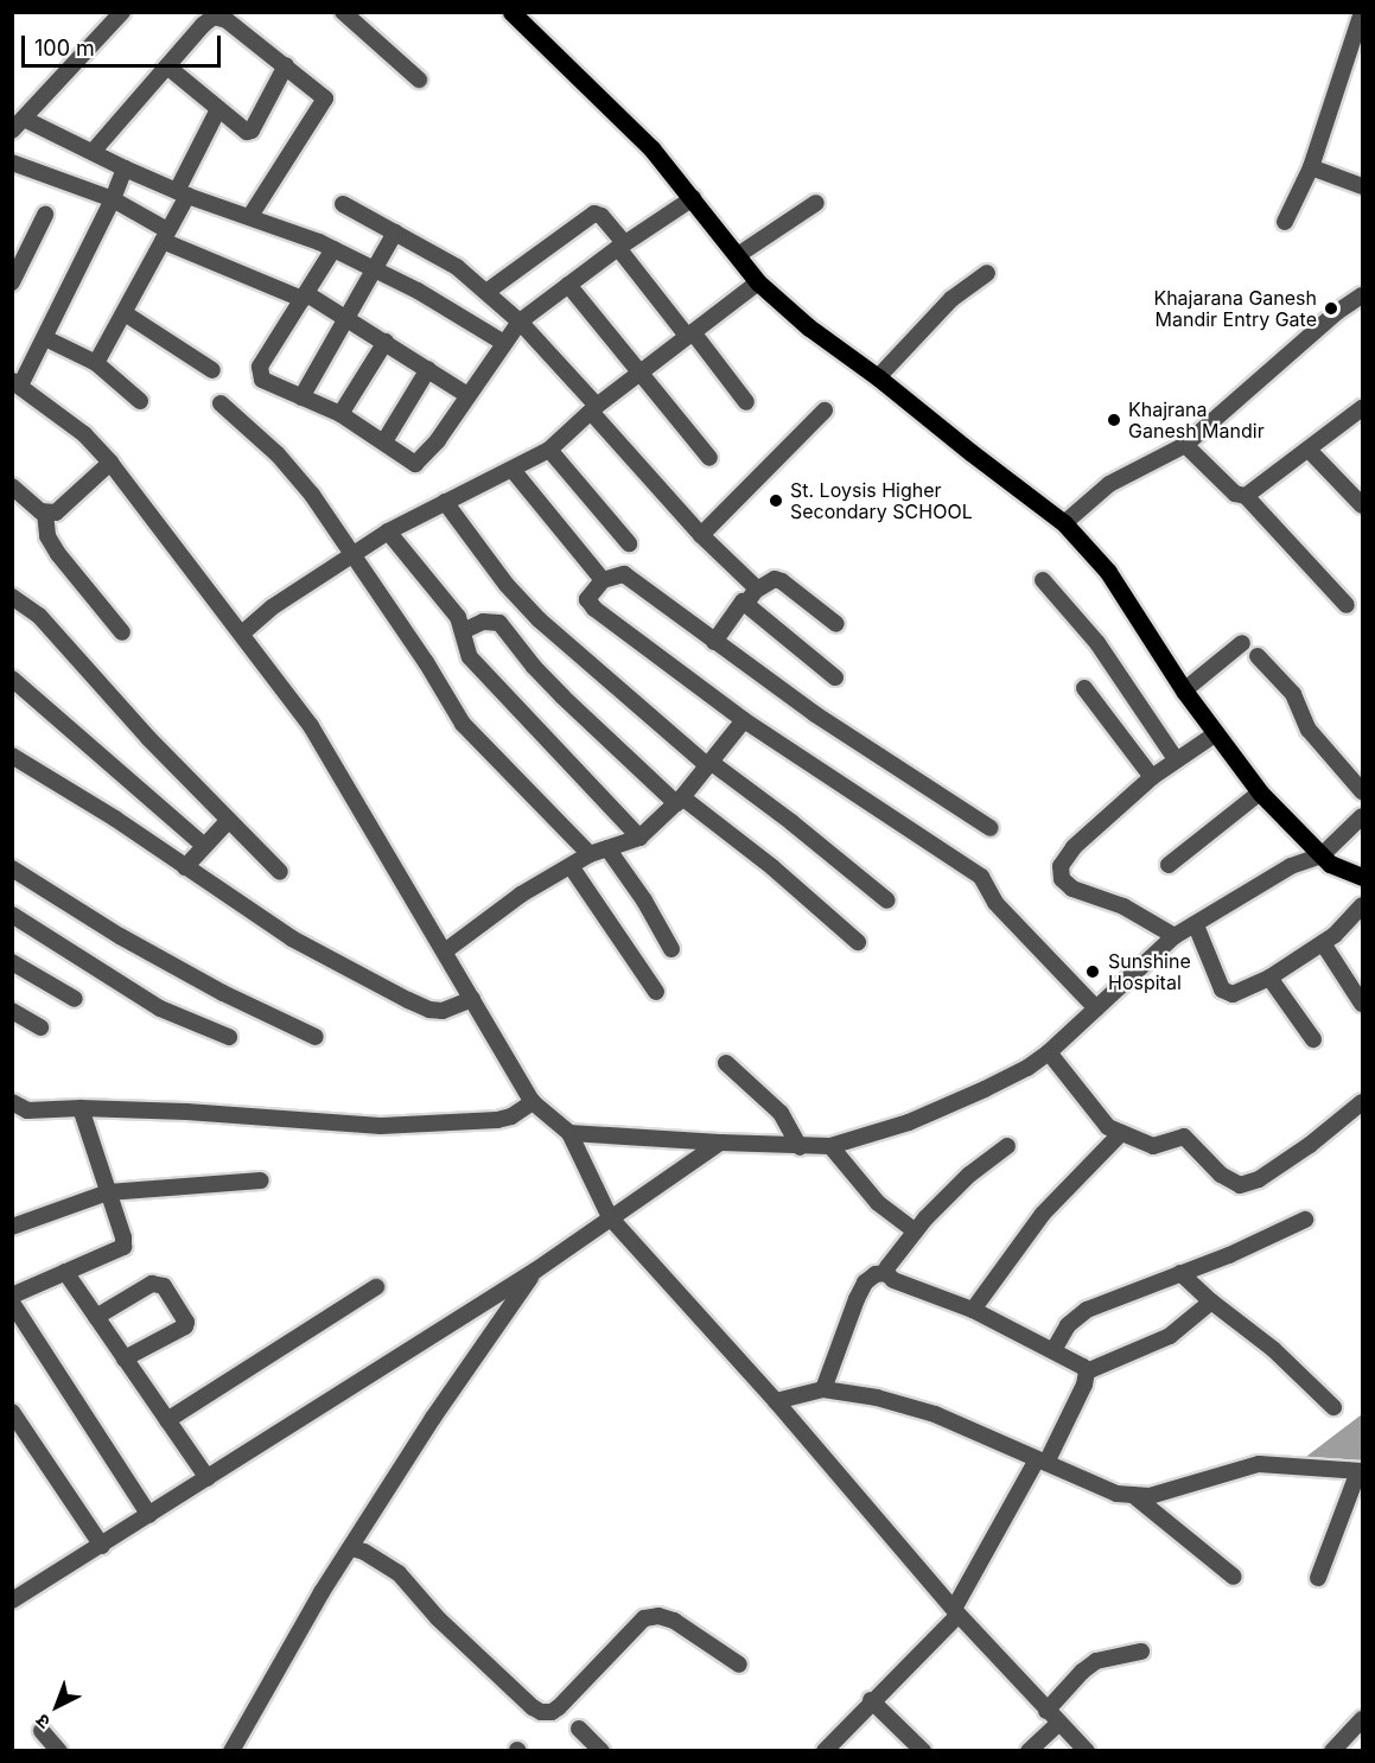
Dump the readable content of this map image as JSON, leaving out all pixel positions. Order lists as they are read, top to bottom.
{
  "places": [
    "Khajarana Ganesh Mandir Entry Gate",
    "Khajrana Ganesh Mandir",
    "St. Loysis Higher Secondary SCHOOL",
    "Sunshine Hospital"
  ],
  "scale_bar": "100 m",
  "north": "bottom left"
}
